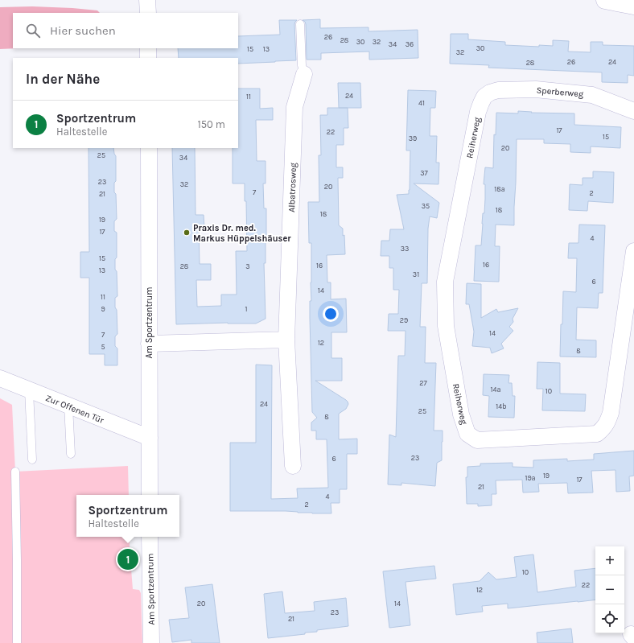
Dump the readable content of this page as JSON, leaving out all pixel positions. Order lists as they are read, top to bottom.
{
  "streets": {
    "street": [
      "Sperberweg",
      "Reiherweg",
      "Albatrosweg",
      "Am Sportzentrum",
      "Zur Offenen Tür"
    ]
  },
  "crossings": [
    ["Sperberweg", "Reiherweg"],
    ["Am Sportzentrum", "Zur Offenen Tür"]
  ],
  "places": ["Praxis Dr. med. Markus Hüppelshäuser"],
  "house_numbers": [
    "26",
    "28",
    "30",
    "32",
    "34",
    "36",
    "30",
    "15",
    "13",
    "32",
    "26",
    "24",
    "28",
    "24",
    "11",
    "41",
    "17",
    "22",
    "15",
    "39",
    "20",
    "25",
    "34",
    "37",
    "23",
    "32",
    "20",
    "18a",
    "7",
    "2",
    "21",
    "35",
    "18",
    "18",
    "19",
    "17",
    "4",
    "33",
    "15",
    "16",
    "16",
    "28",
    "3",
    "13",
    "31",
    "6",
    "14",
    "11",
    "9",
    "1",
    "29",
    "14",
    "7",
    "12",
    "5",
    "8",
    "27",
    "14a",
    "10",
    "24",
    "14b",
    "25",
    "8",
    "23",
    "6",
    "19",
    "19a",
    "17",
    "21",
    "4",
    "2",
    "10",
    "22",
    "12",
    "20",
    "14",
    "23",
    "21"
  ],
  "page": {
    "search": "Hier suchen",
    "heading": "In der Nähe",
    "list": [
      {
        "mark": "1",
        "name": "Sportzentrum",
        "note": "Haltestelle",
        "value": "150 m"
      }
    ],
    "popup": ["Sportzentrum", "Haltestelle"],
    "map_buttons": ["+", "−"],
    "pins": "1"
  }
}
